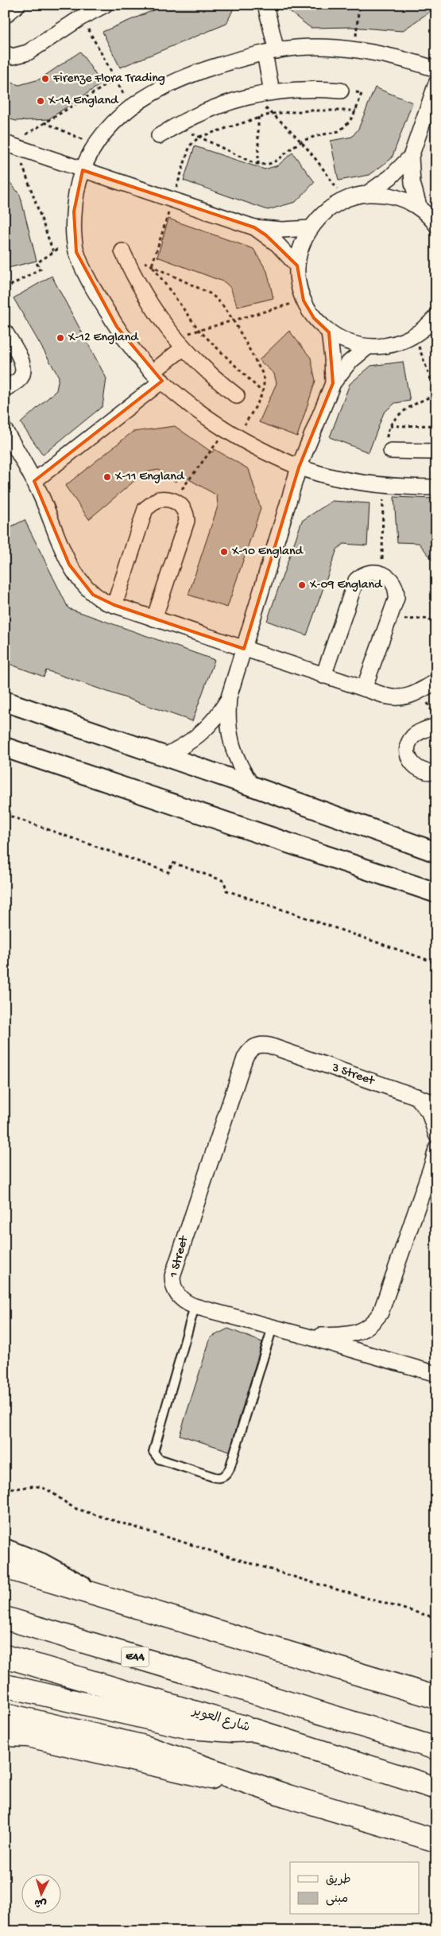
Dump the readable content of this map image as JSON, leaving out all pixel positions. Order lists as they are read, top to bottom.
{
  "streets": {
    "main road": ["E44", "شارع العوير"],
    "street": ["3 Street", "1 Street"]
  },
  "crossings": [
    ["3 Street", "1 Street"]
  ],
  "places": [
    "Firenze Flora Trading",
    "X-14 England",
    "X-12 England",
    "X-11 England",
    "X-10 England",
    "X-09 England"
  ],
  "legend": ["طريق", "مبنى"],
  "north": "bottom"
}
